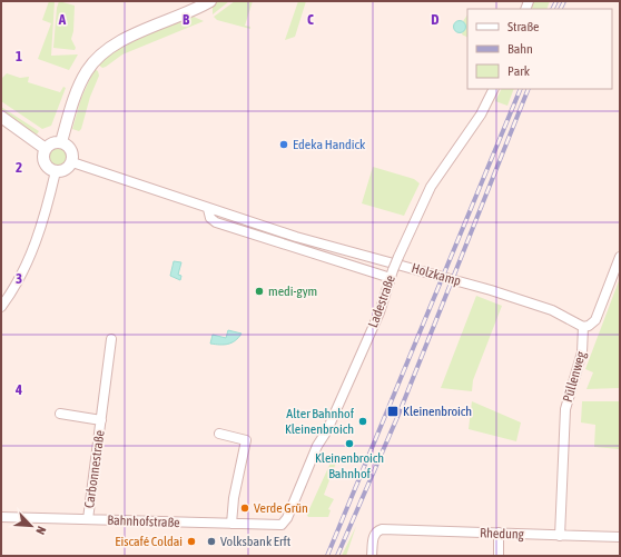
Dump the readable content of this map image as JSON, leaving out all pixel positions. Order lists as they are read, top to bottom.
{
  "streets": {
    "street": [
      "Holzkamp",
      "Ladestraße",
      "Püllenweg",
      "Carbonnestraße",
      "Bahnhofstraße",
      "Rhedung"
    ]
  },
  "crossings": [
    ["Holzkamp", "Ladestraße"],
    ["Holzkamp", "Püllenweg"],
    ["Ladestraße", "Bahnhofstraße"],
    ["Püllenweg", "Rhedung"],
    ["Carbonnestraße", "Bahnhofstraße"]
  ],
  "places": {
    "other": [
      "Edeka Handick",
      "medi-gym",
      "Alter Bahnhof Kleinenbroich",
      "Kleinenbroich Bahnhof",
      "Verde Grün",
      "Eiscafé Coldai",
      "Volksbank Erft"
    ],
    "transit": ["Kleinenbroich"]
  },
  "legend": ["Straße", "Bahn", "Park"],
  "north": "bottom right",
  "grid": {
    "columns": [
      "A",
      "B",
      "C",
      "D"
    ],
    "rows": [
      "1",
      "2",
      "3",
      "4"
    ]
  }
}
